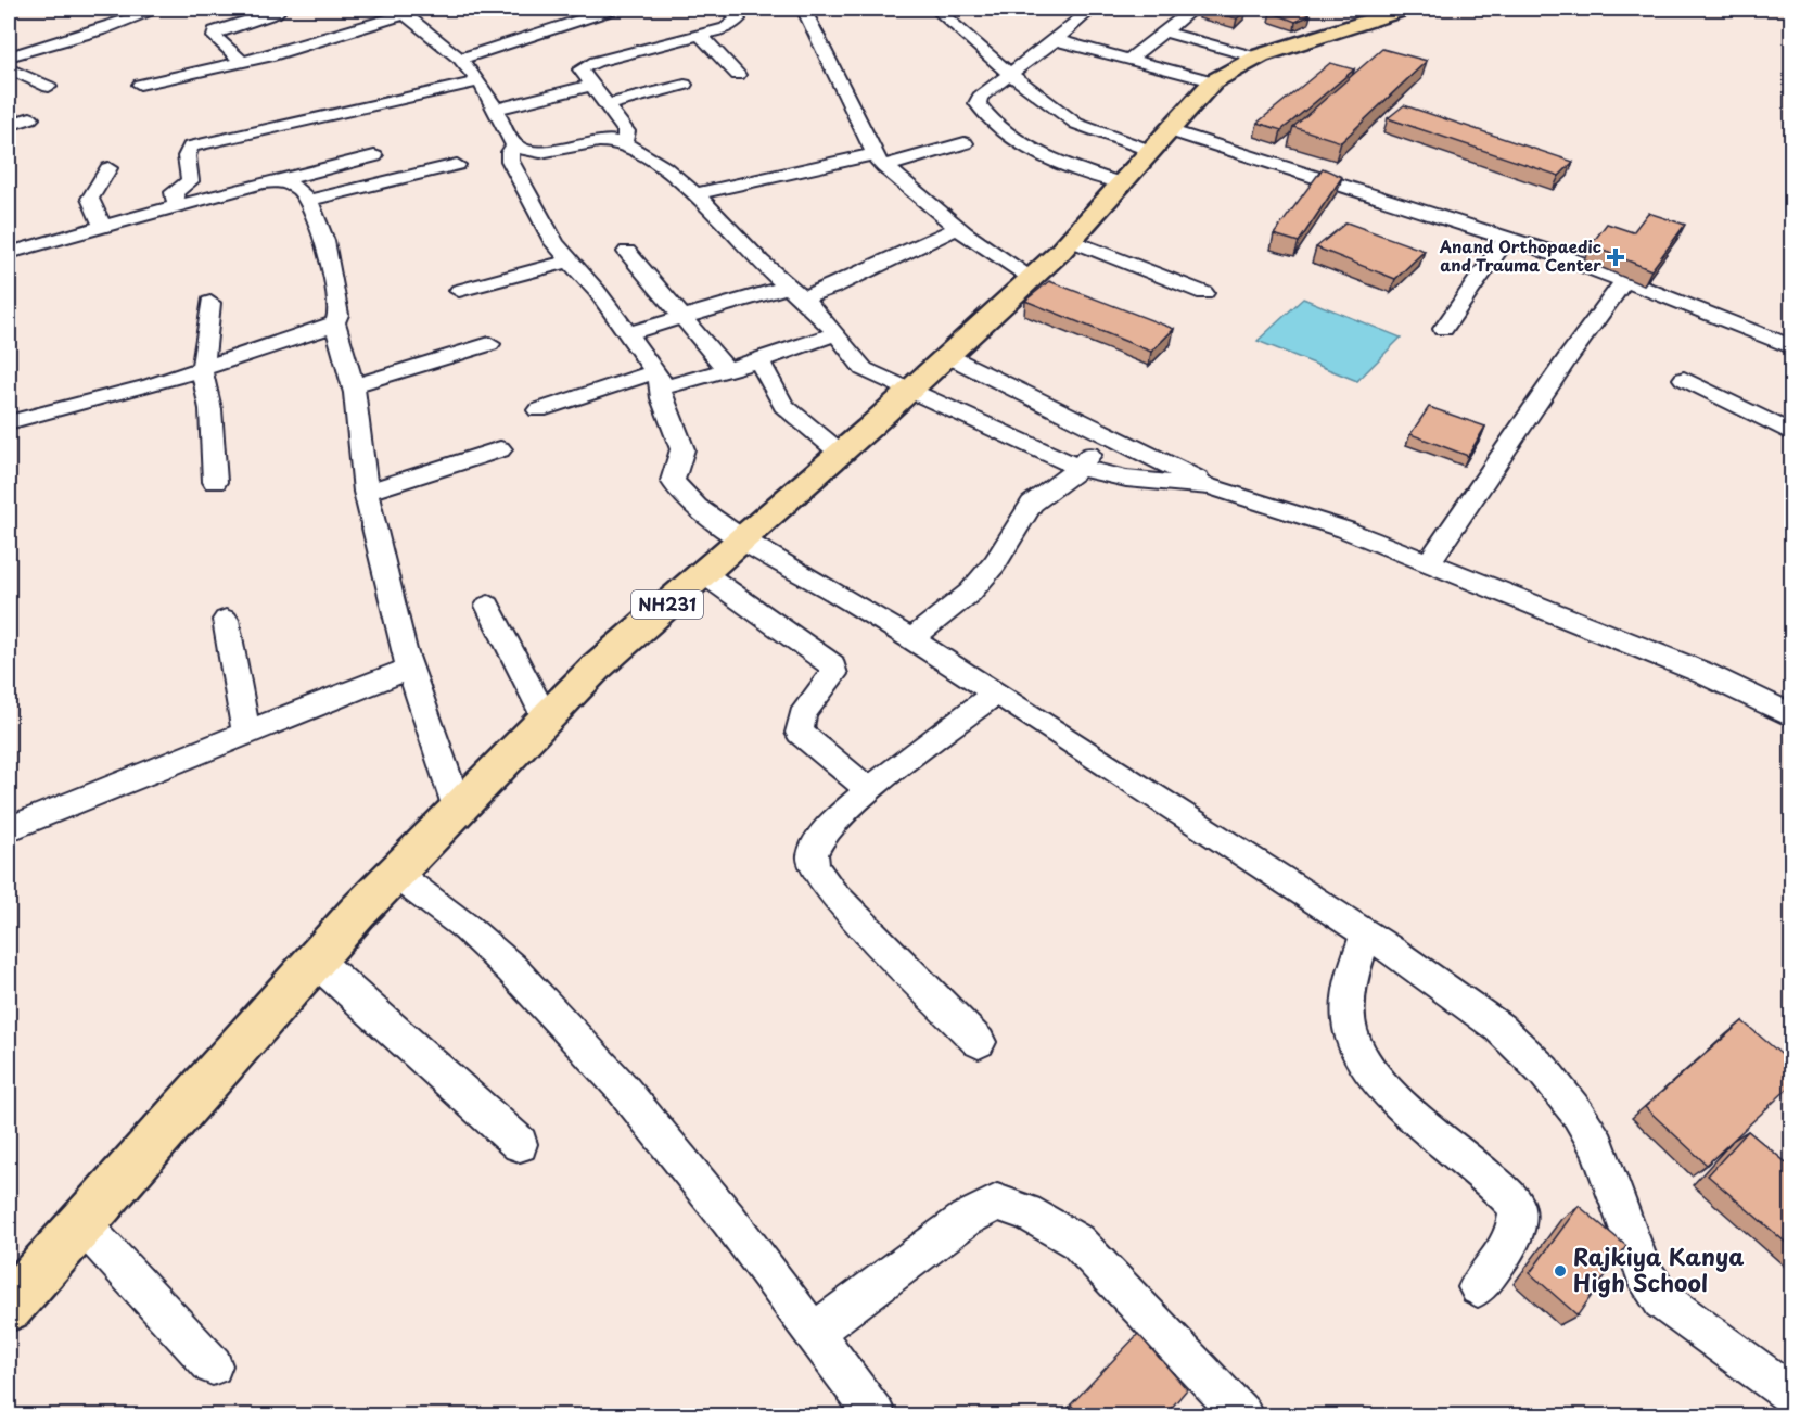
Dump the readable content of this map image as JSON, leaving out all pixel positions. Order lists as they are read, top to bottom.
{
  "streets": {
    "highway": ["NH231"]
  },
  "places": {
    "health": ["Anand Orthopaedic and Trauma Center"],
    "other": ["Rajkiya Kanya High School"]
  }
}
